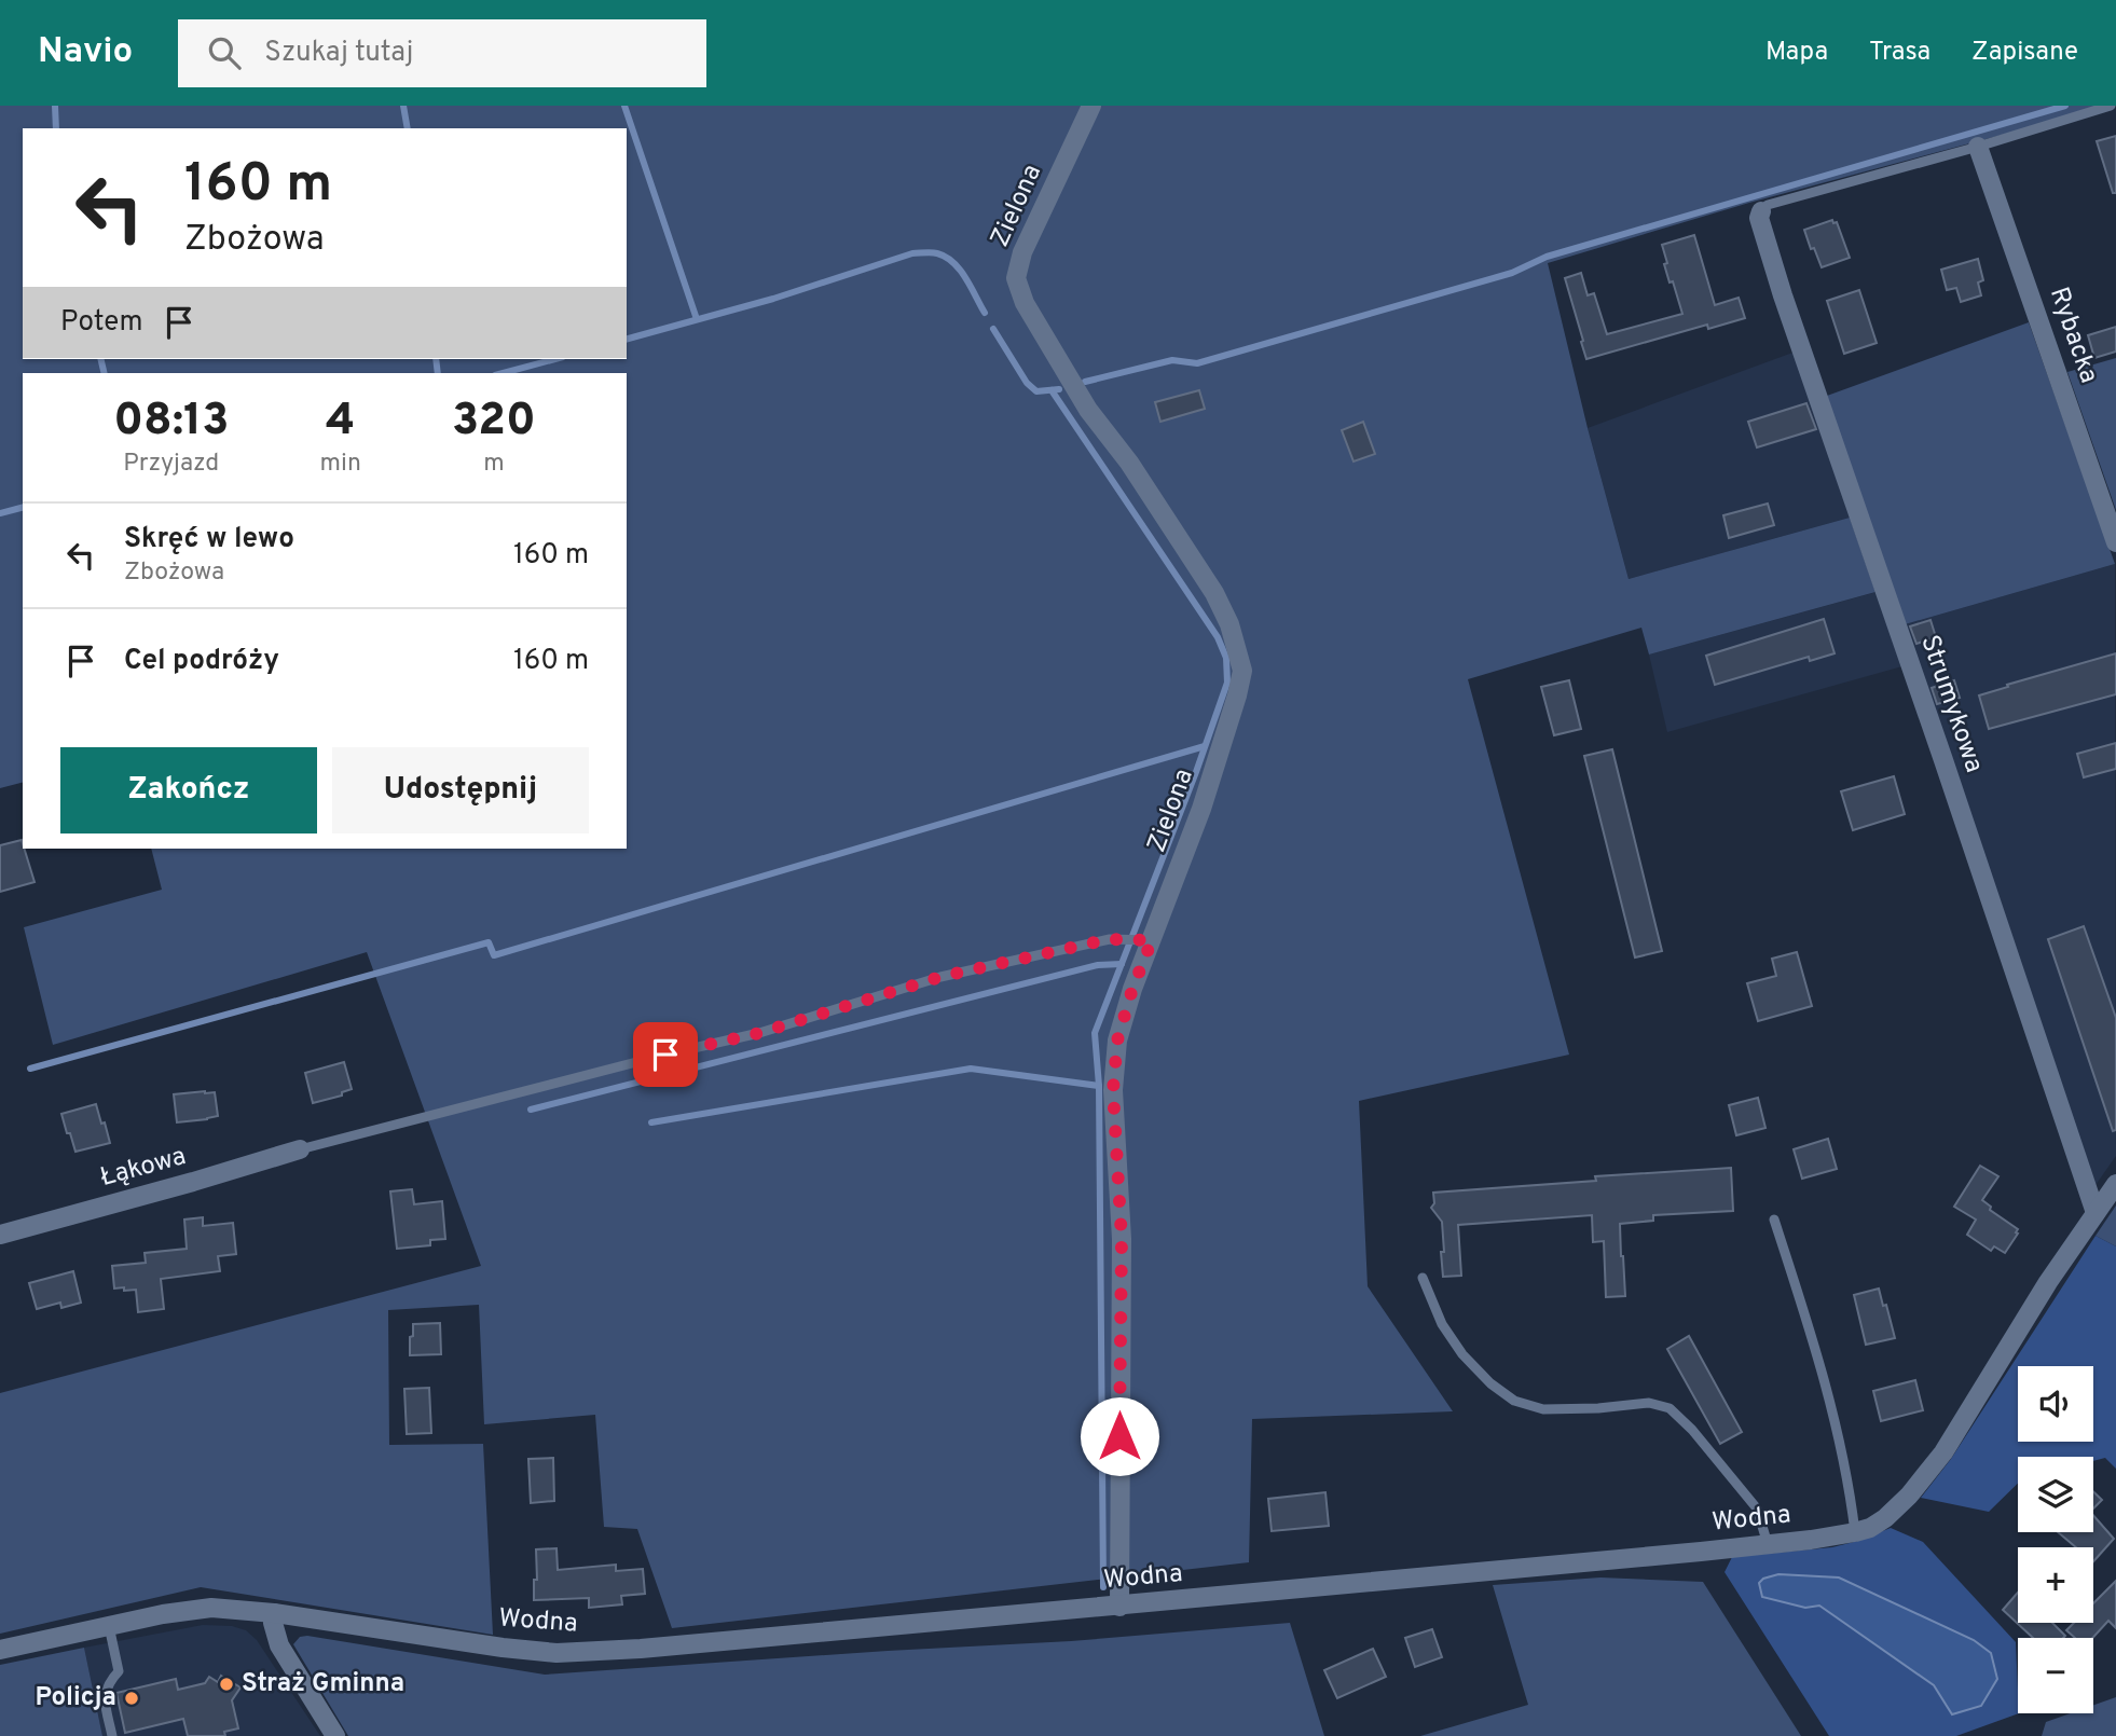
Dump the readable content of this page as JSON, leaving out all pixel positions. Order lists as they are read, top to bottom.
{
  "streets": {
    "street": [
      "Zielona",
      "Rybacka",
      "Strumykowa",
      "Łąkowa",
      "Wodna"
    ]
  },
  "crossings": [
    ["Zielona", "Wodna"],
    ["Strumykowa", "Wodna"]
  ],
  "places": ["Straż Gminna", "Policja"],
  "page": {
    "header": "Navio",
    "search": "Szukaj tutaj",
    "nav": ["Mapa", "Trasa", "Zapisane"],
    "turn": ["160 m", "Zbożowa"],
    "then": "Potem",
    "eta": [
      "08:13",
      "Przyjazd",
      "4",
      "min",
      "320",
      "m"
    ],
    "list": [
      {
        "name": "Skręć w lewo",
        "note": "Zbożowa",
        "value": "160 m"
      },
      {
        "name": "Cel podróży",
        "value": "160 m"
      }
    ],
    "buttons": ["Zakończ", "Udostępnij"],
    "map_buttons": ["+", "−"]
  }
}
